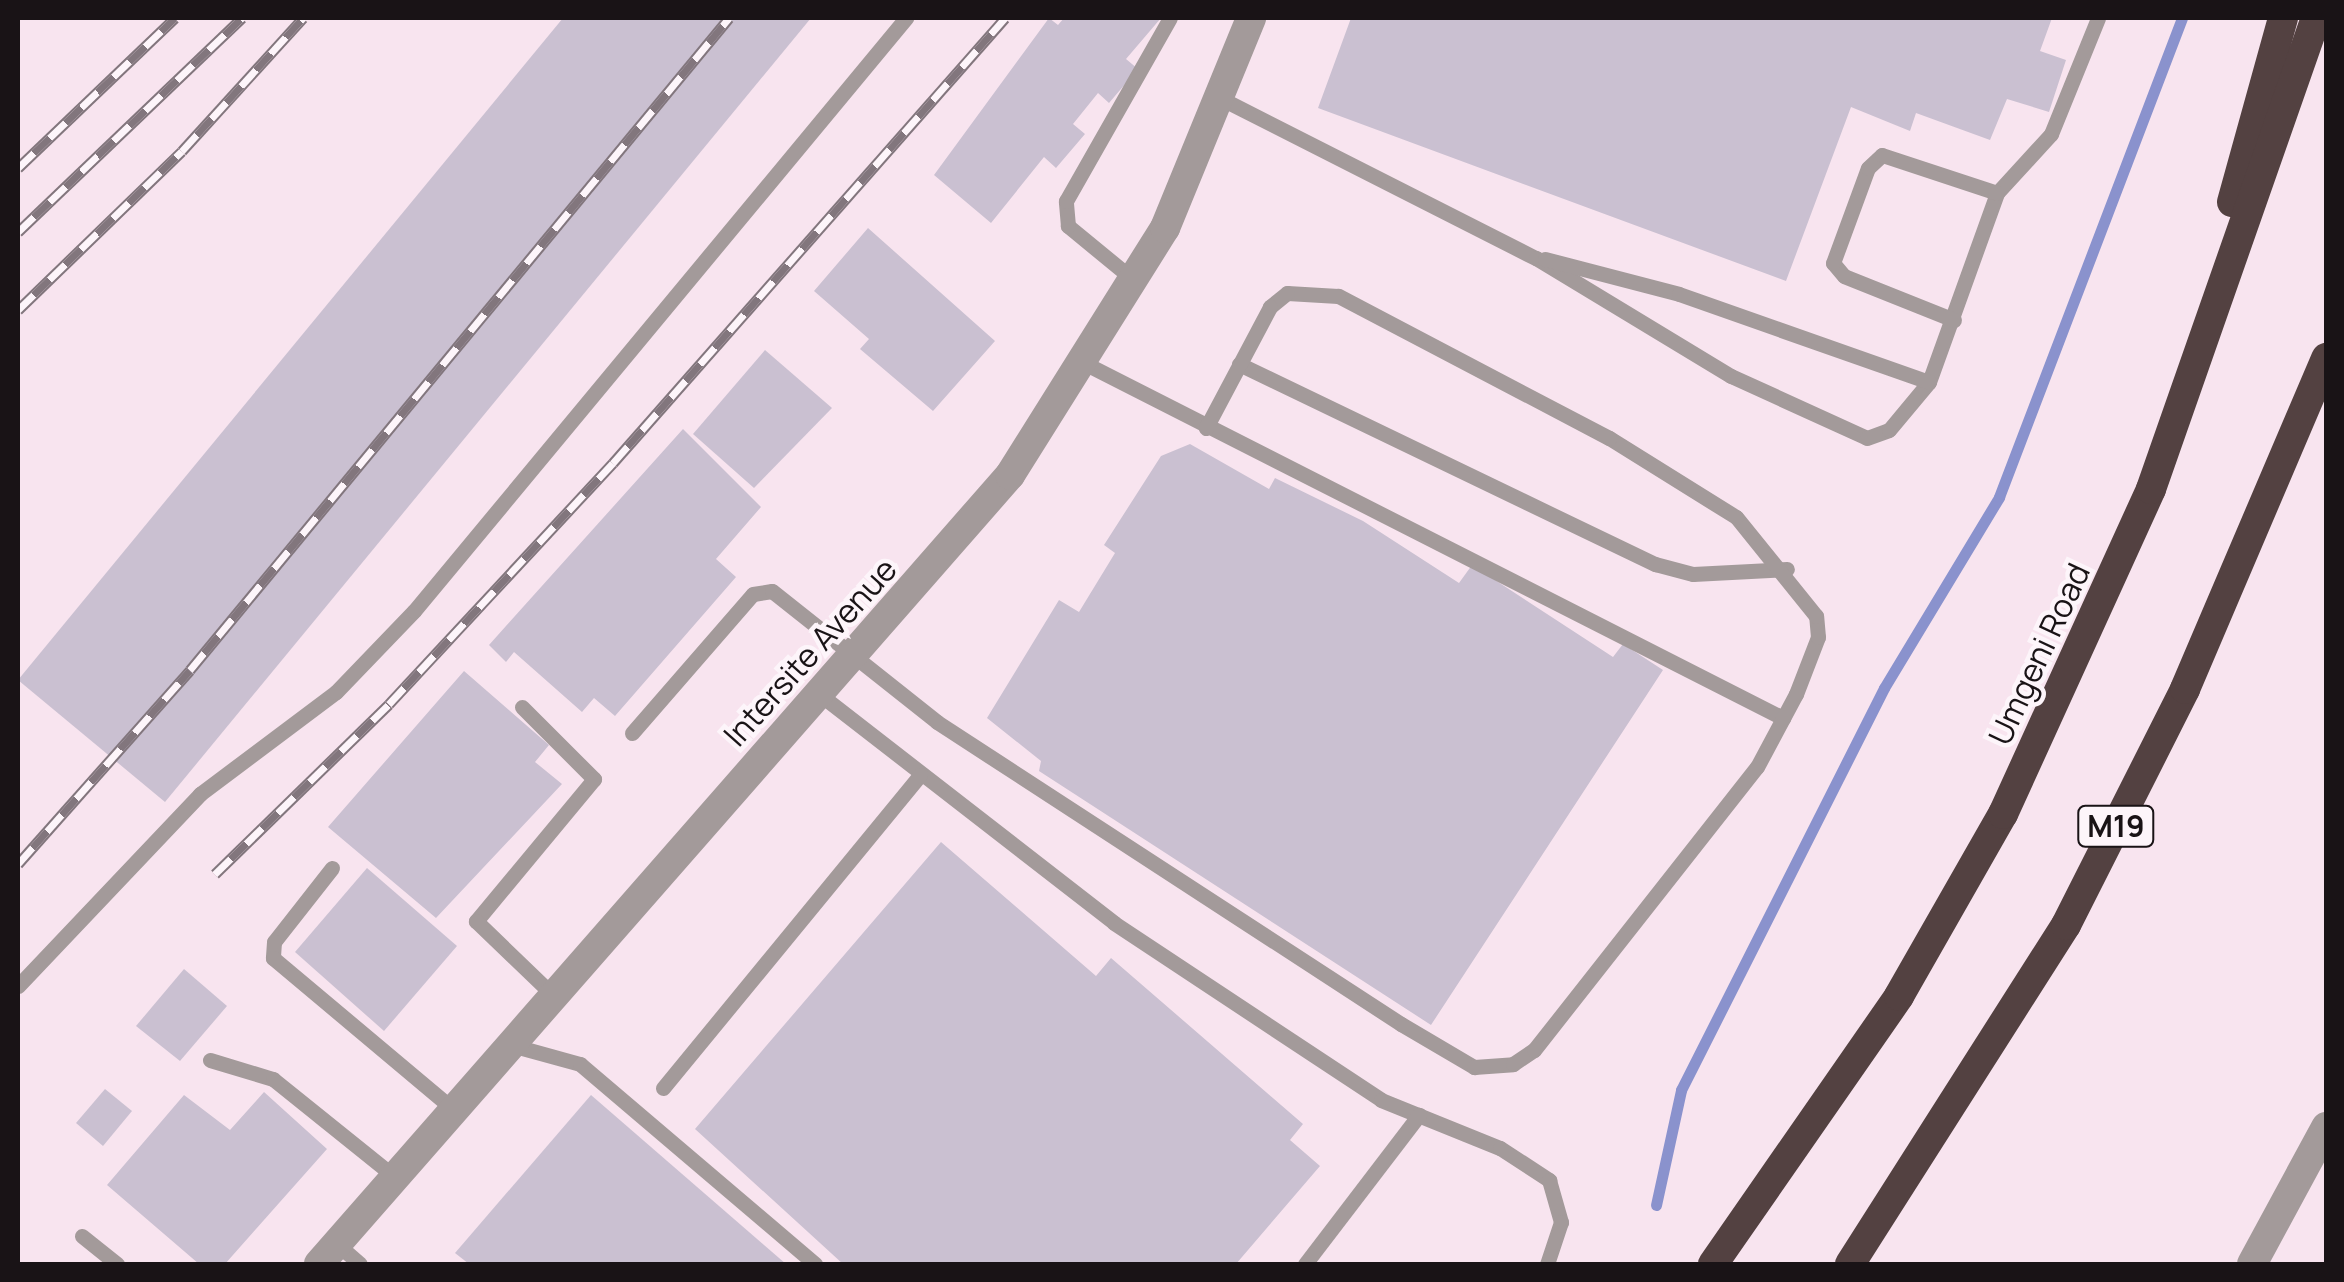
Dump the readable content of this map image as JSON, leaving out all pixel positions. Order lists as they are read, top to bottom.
{
  "streets": {
    "highway": ["Umgeni Road", "M19"],
    "street": ["Intersite Avenue"]
  }
}
